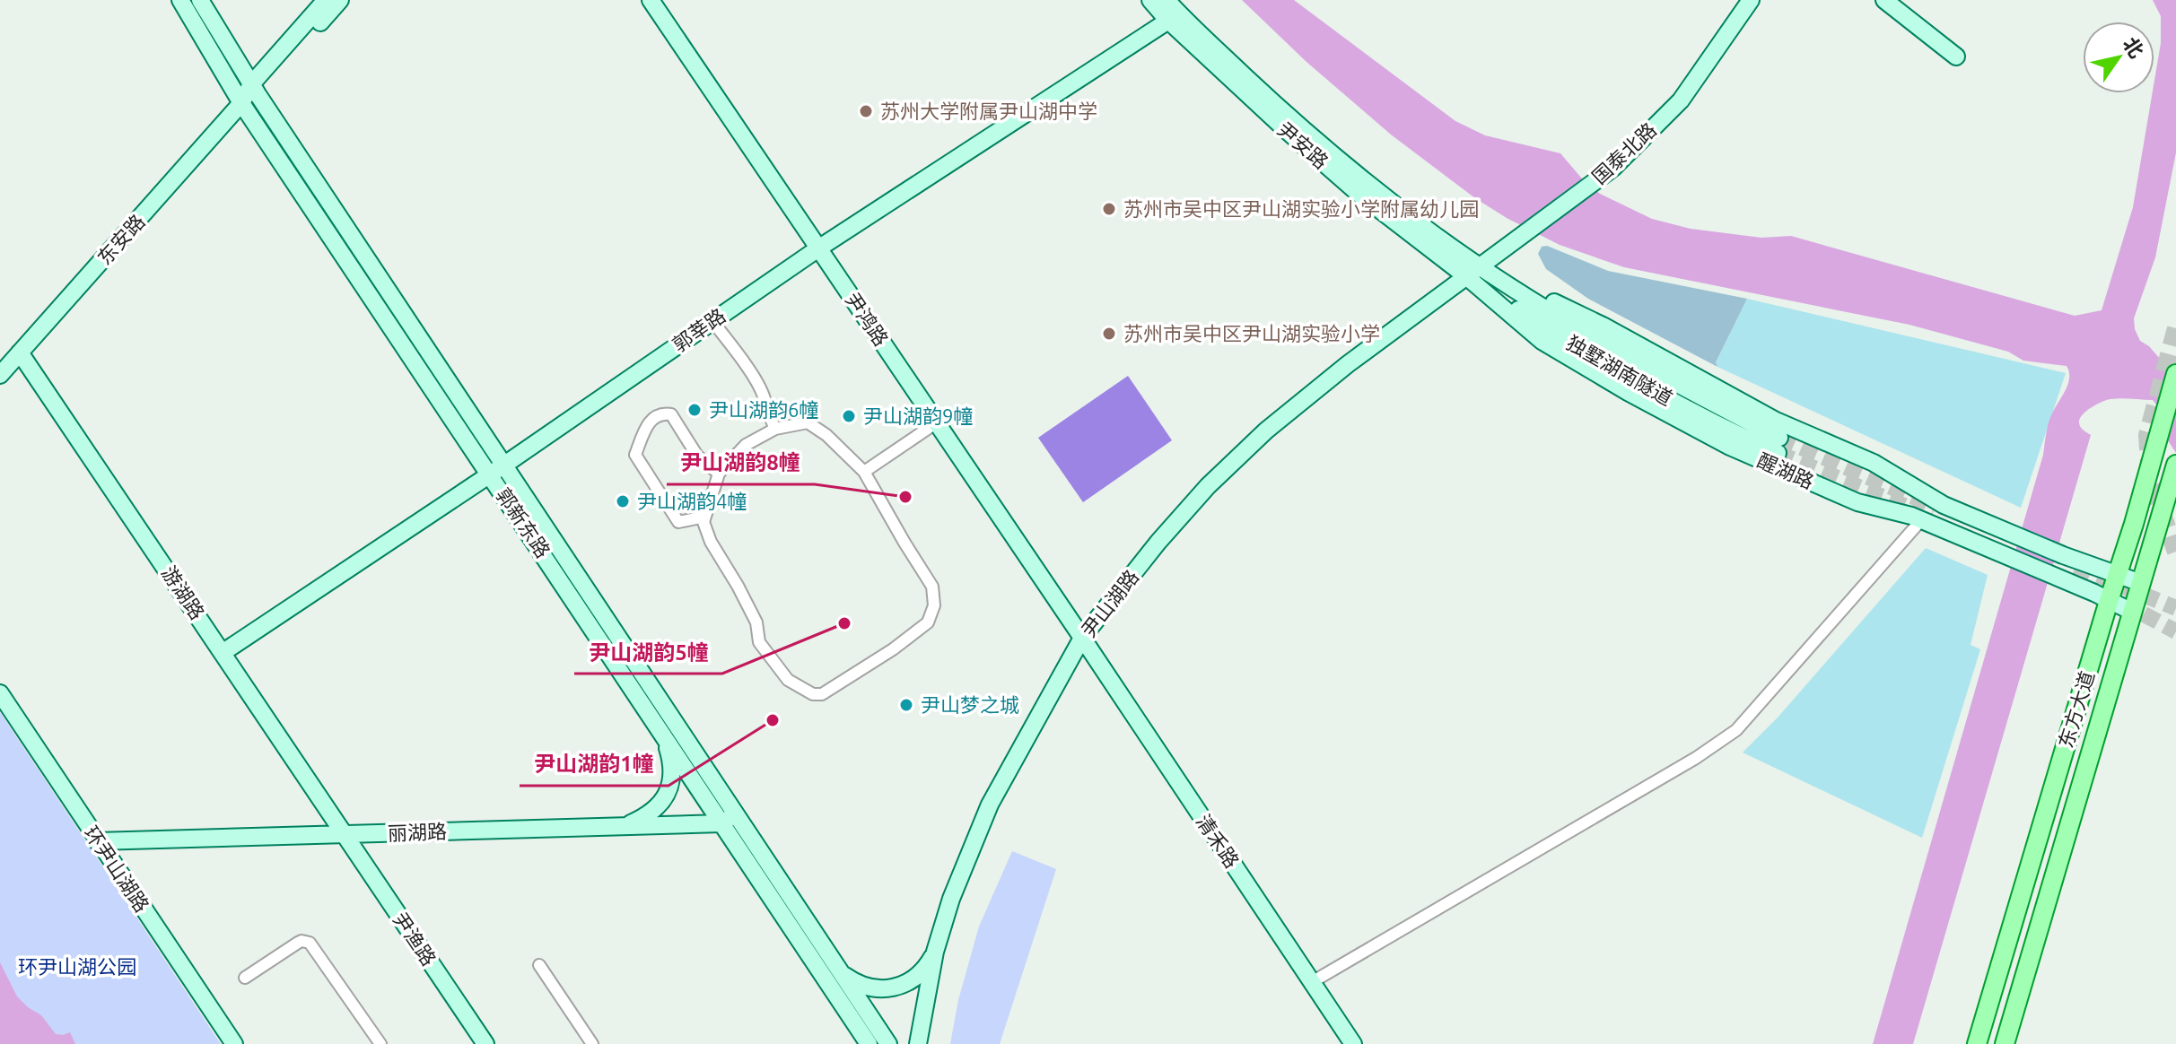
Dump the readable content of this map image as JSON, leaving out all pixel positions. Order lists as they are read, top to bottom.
{
  "streets": {
    "main road": ["东方大道"],
    "street": [
      "尹安路",
      "国泰北路",
      "东安路",
      "尹鸿路",
      "郭莘路",
      "独墅湖南隧道",
      "醒湖路",
      "郭新东路",
      "游湖路",
      "尹山湖路",
      "丽湖路",
      "清禾路",
      "环尹山湖路",
      "尹渔路"
    ]
  },
  "crossings": [
    ["尹安路", "国泰北路"],
    ["尹安路", "郭莘路"],
    ["尹安路", "独墅湖南隧道"],
    ["尹安路", "醒湖路"],
    ["尹安路", "尹山湖路"],
    ["国泰北路", "独墅湖南隧道"],
    ["国泰北路", "醒湖路"],
    ["国泰北路", "尹山湖路"],
    ["东安路", "郭新东路"],
    ["东安路", "游湖路"],
    ["尹鸿路", "郭莘路"],
    ["尹鸿路", "尹山湖路"],
    ["尹鸿路", "清禾路"],
    ["郭莘路", "郭新东路"],
    ["郭莘路", "游湖路"],
    ["独墅湖南隧道", "醒湖路"],
    ["独墅湖南隧道", "尹山湖路"],
    ["醒湖路", "尹山湖路"],
    ["醒湖路", "东方大道"],
    ["郭新东路", "丽湖路"],
    ["游湖路", "丽湖路"],
    ["游湖路", "尹渔路"],
    ["尹山湖路", "清禾路"],
    ["丽湖路", "环尹山湖路"],
    ["丽湖路", "尹渔路"]
  ],
  "parks": ["环尹山湖公园"],
  "places": [
    "苏州大学附属尹山湖中学",
    "苏州市吴中区尹山湖实验小学附属幼儿园",
    "苏州市吴中区尹山湖实验小学",
    "尹山湖韵6幢",
    "尹山湖韵9幢",
    "尹山湖韵8幢",
    "尹山湖韵4幢",
    "尹山湖韵5幢",
    "尹山梦之城",
    "尹山湖韵1幢"
  ],
  "north": "top right"
}
